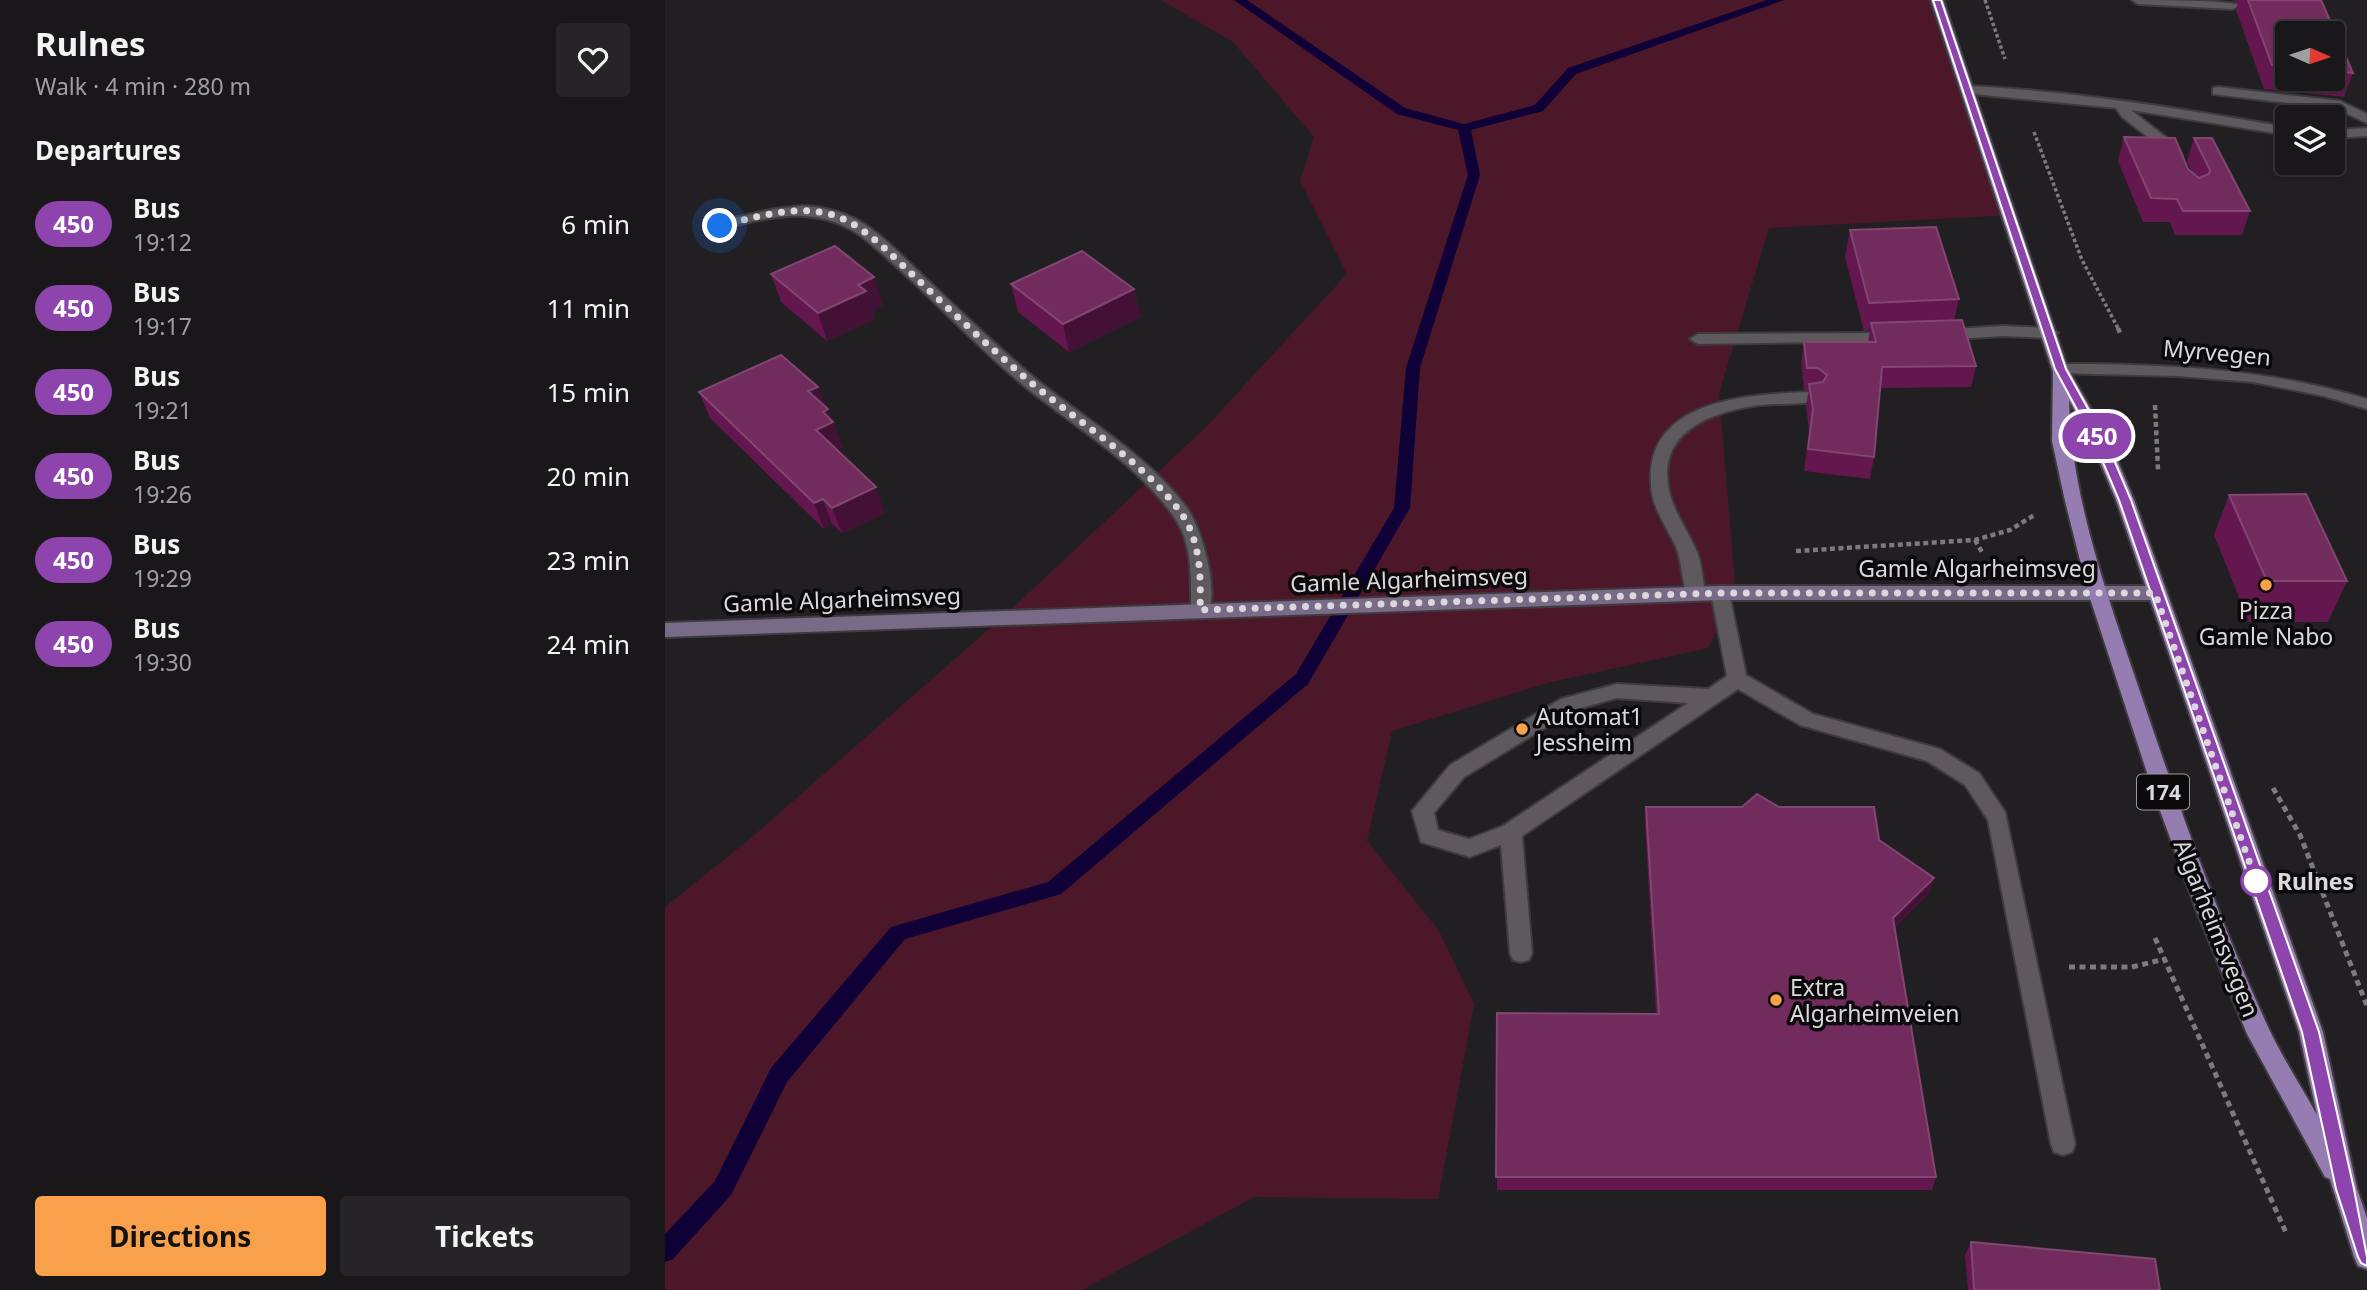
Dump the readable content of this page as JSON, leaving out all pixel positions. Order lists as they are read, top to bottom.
{
  "streets": {
    "main road": ["Gamle Algarheimsveg", "174", "Algarheimsvegen"],
    "street": ["Myrvegen"]
  },
  "crossings": [
    ["Myrvegen", "Algarheimsvegen"],
    ["Gamle Algarheimsveg", "Algarheimsvegen"]
  ],
  "places": [
    "Pizza Gamle Nabo",
    "Automat1 Jessheim",
    "Rulnes",
    "Extra Algarheimveien"
  ],
  "lines": ["bus line 450"],
  "north": "right",
  "page": {
    "heading": [
      ["Rulnes", "Walk · 4 min · 280 m"],
      "Departures"
    ],
    "on_map": "450",
    "list": [
      {
        "mark": "450",
        "name": "Bus",
        "note": "19:12",
        "value": "6 min"
      },
      {
        "mark": "450",
        "name": "Bus",
        "note": "19:17",
        "value": "11 min"
      },
      {
        "mark": "450",
        "name": "Bus",
        "note": "19:21",
        "value": "15 min"
      },
      {
        "mark": "450",
        "name": "Bus",
        "note": "19:26",
        "value": "20 min"
      },
      {
        "mark": "450",
        "name": "Bus",
        "note": "19:29",
        "value": "23 min"
      },
      {
        "mark": "450",
        "name": "Bus",
        "note": "19:30",
        "value": "24 min"
      }
    ],
    "buttons": ["Directions", "Tickets"]
  }
}
